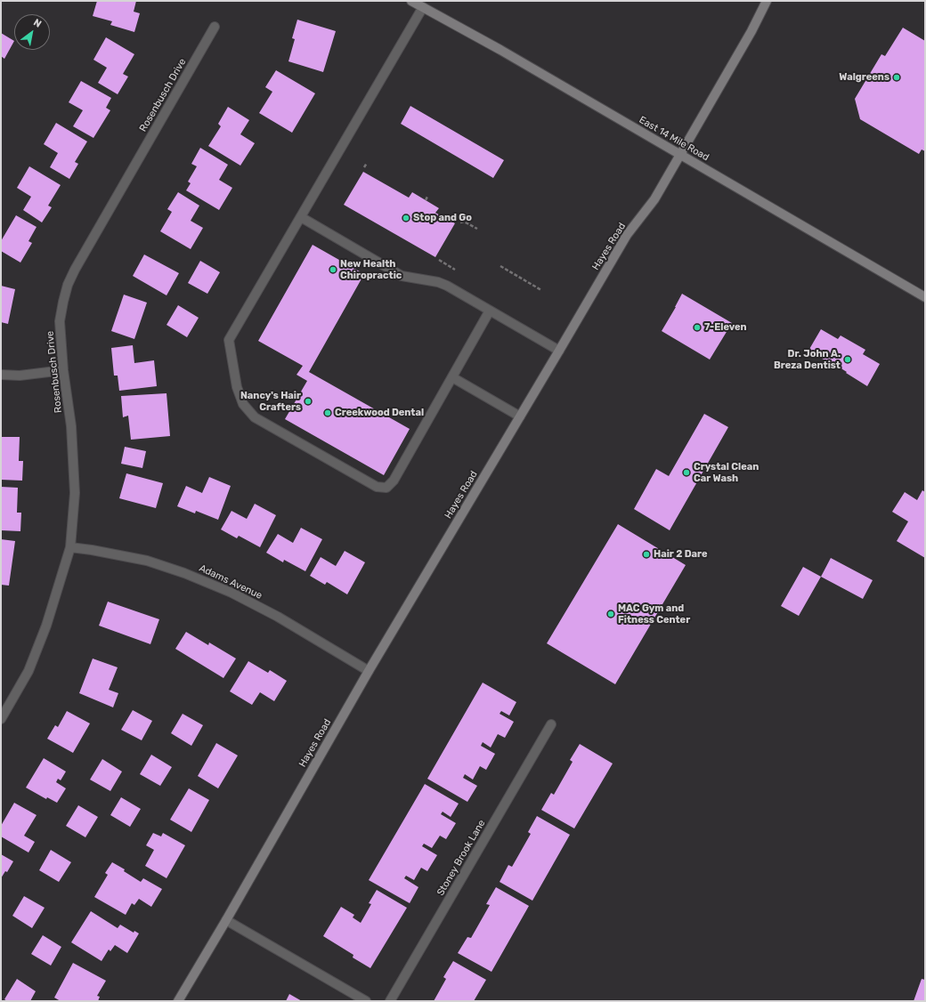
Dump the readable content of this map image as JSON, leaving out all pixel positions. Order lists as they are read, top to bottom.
{
  "streets": {
    "street": [
      "Rosenbusch Drive",
      "East 14 Mile Road",
      "Hayes Road",
      "Adams Avenue",
      "Stoney Brook Lane"
    ]
  },
  "crossings": [
    ["Rosenbusch Drive", "Adams Avenue"],
    ["East 14 Mile Road", "Hayes Road"],
    ["Hayes Road", "Adams Avenue"]
  ],
  "places": [
    "Walgreens",
    "Stop and Go",
    "New Health Chiropractic",
    "7-Eleven",
    "Dr. John A. Breza Dentist",
    "Nancy's Hair Crafters",
    "Creekwood Dental",
    "Crystal Clean Car Wash",
    "Hair 2 Dare",
    "MAC Gym and Fitness Center"
  ],
  "north": "top right"
}
